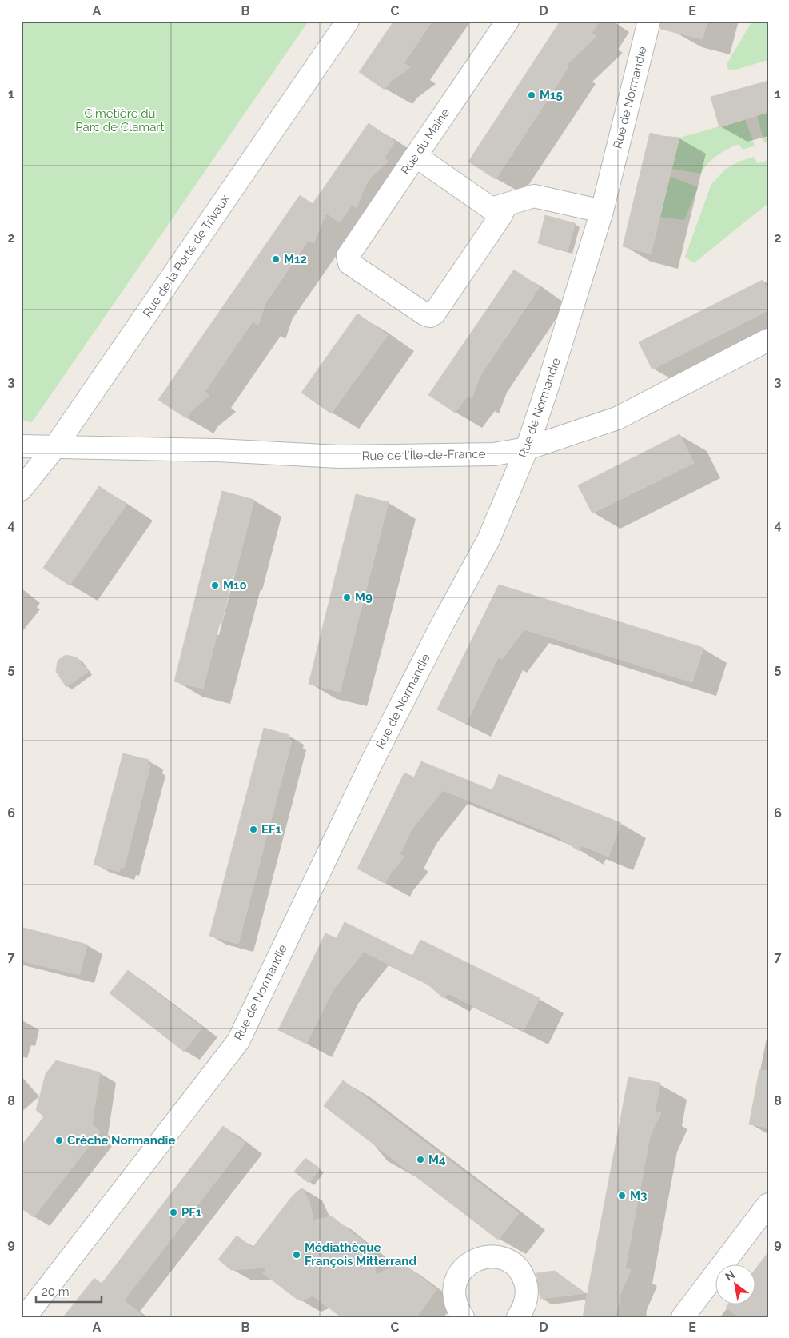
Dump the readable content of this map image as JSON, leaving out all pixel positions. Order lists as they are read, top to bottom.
{
  "streets": {
    "street": [
      "Rue de Normandie",
      "Rue du Maine",
      "Rue de la Porte de Trivaux",
      "Rue de l'Île-de-France"
    ]
  },
  "crossings": [
    ["Rue de Normandie", "Rue de l'Île-de-France"],
    ["Rue de la Porte de Trivaux", "Rue de l'Île-de-France"]
  ],
  "parks": ["Cimetière du Parc de Clamart"],
  "places": [
    "M15",
    "M12",
    "M10",
    "M9",
    "EF1",
    "Crèche Normandie",
    "M4",
    "M3",
    "PF1",
    "Médiathèque François Mitterrand"
  ],
  "scale_bar": "20 m",
  "north": "top left",
  "grid": {
    "columns": [
      "A",
      "B",
      "C",
      "D",
      "E"
    ],
    "rows": [
      "1",
      "2",
      "3",
      "4",
      "5",
      "6",
      "7",
      "8",
      "9"
    ]
  }
}
